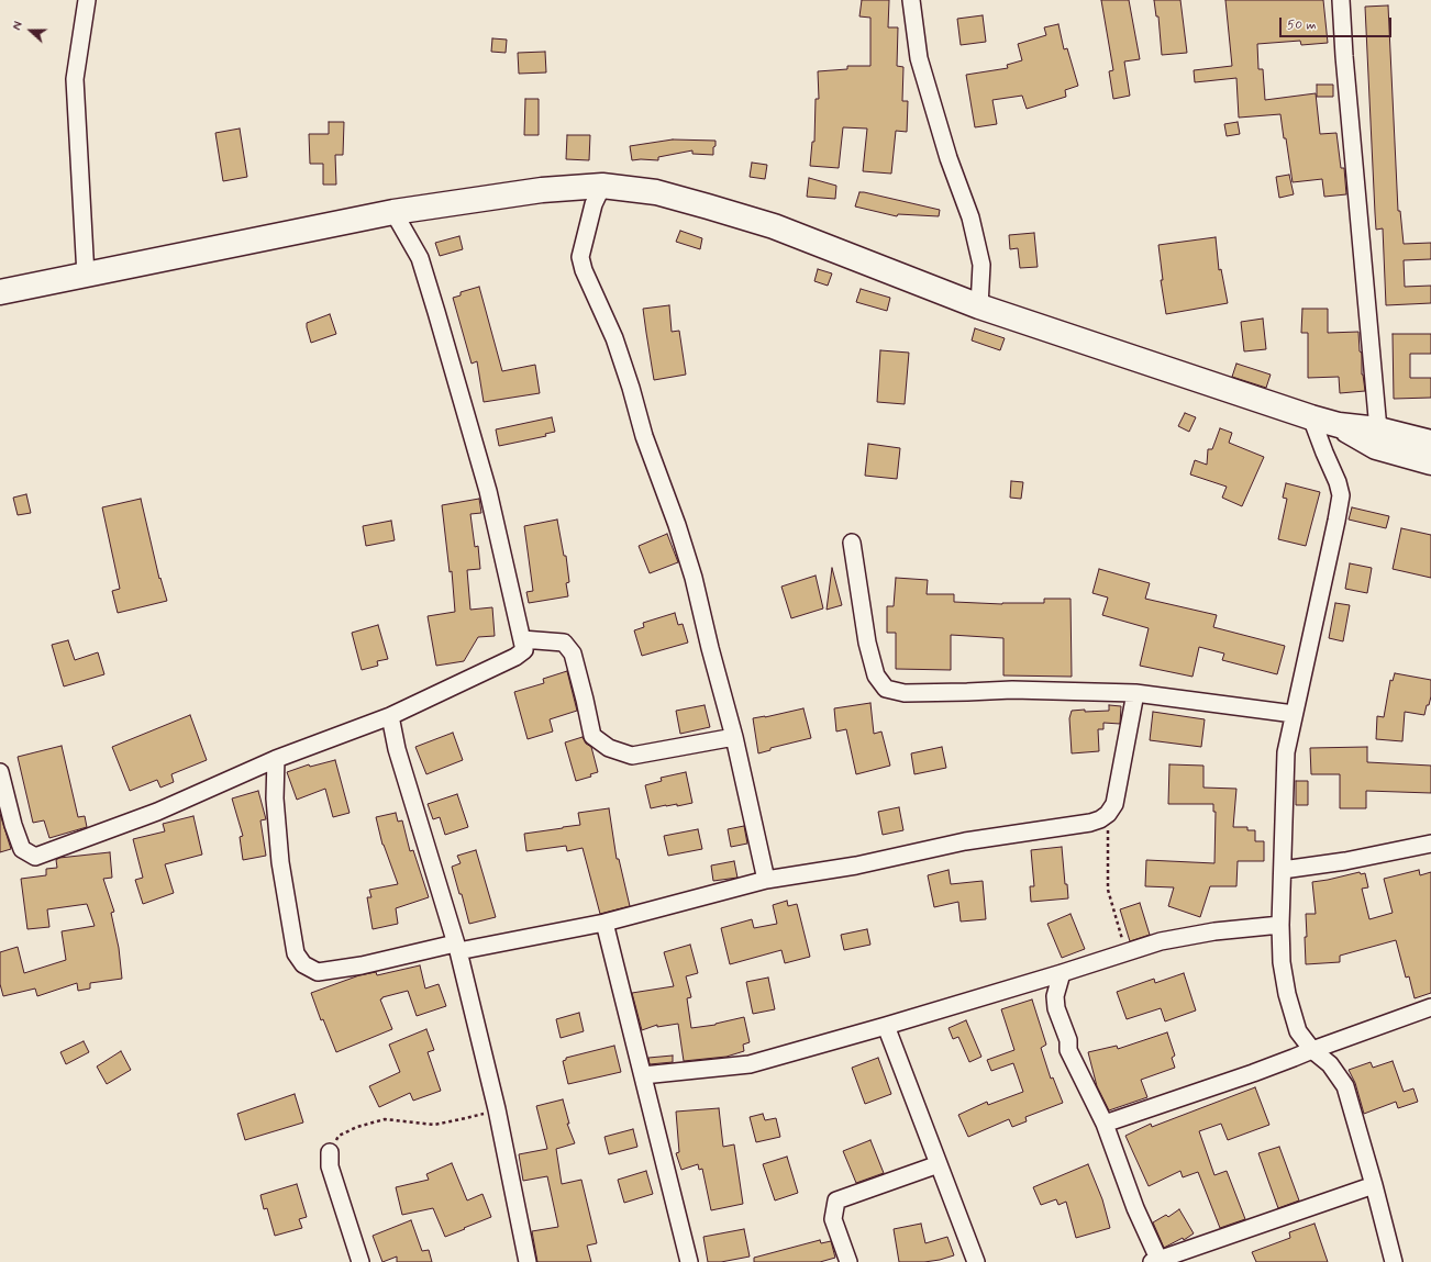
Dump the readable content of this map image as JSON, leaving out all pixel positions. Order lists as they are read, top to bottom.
{
  "scale_bar": "50 m",
  "north": "left"
}
